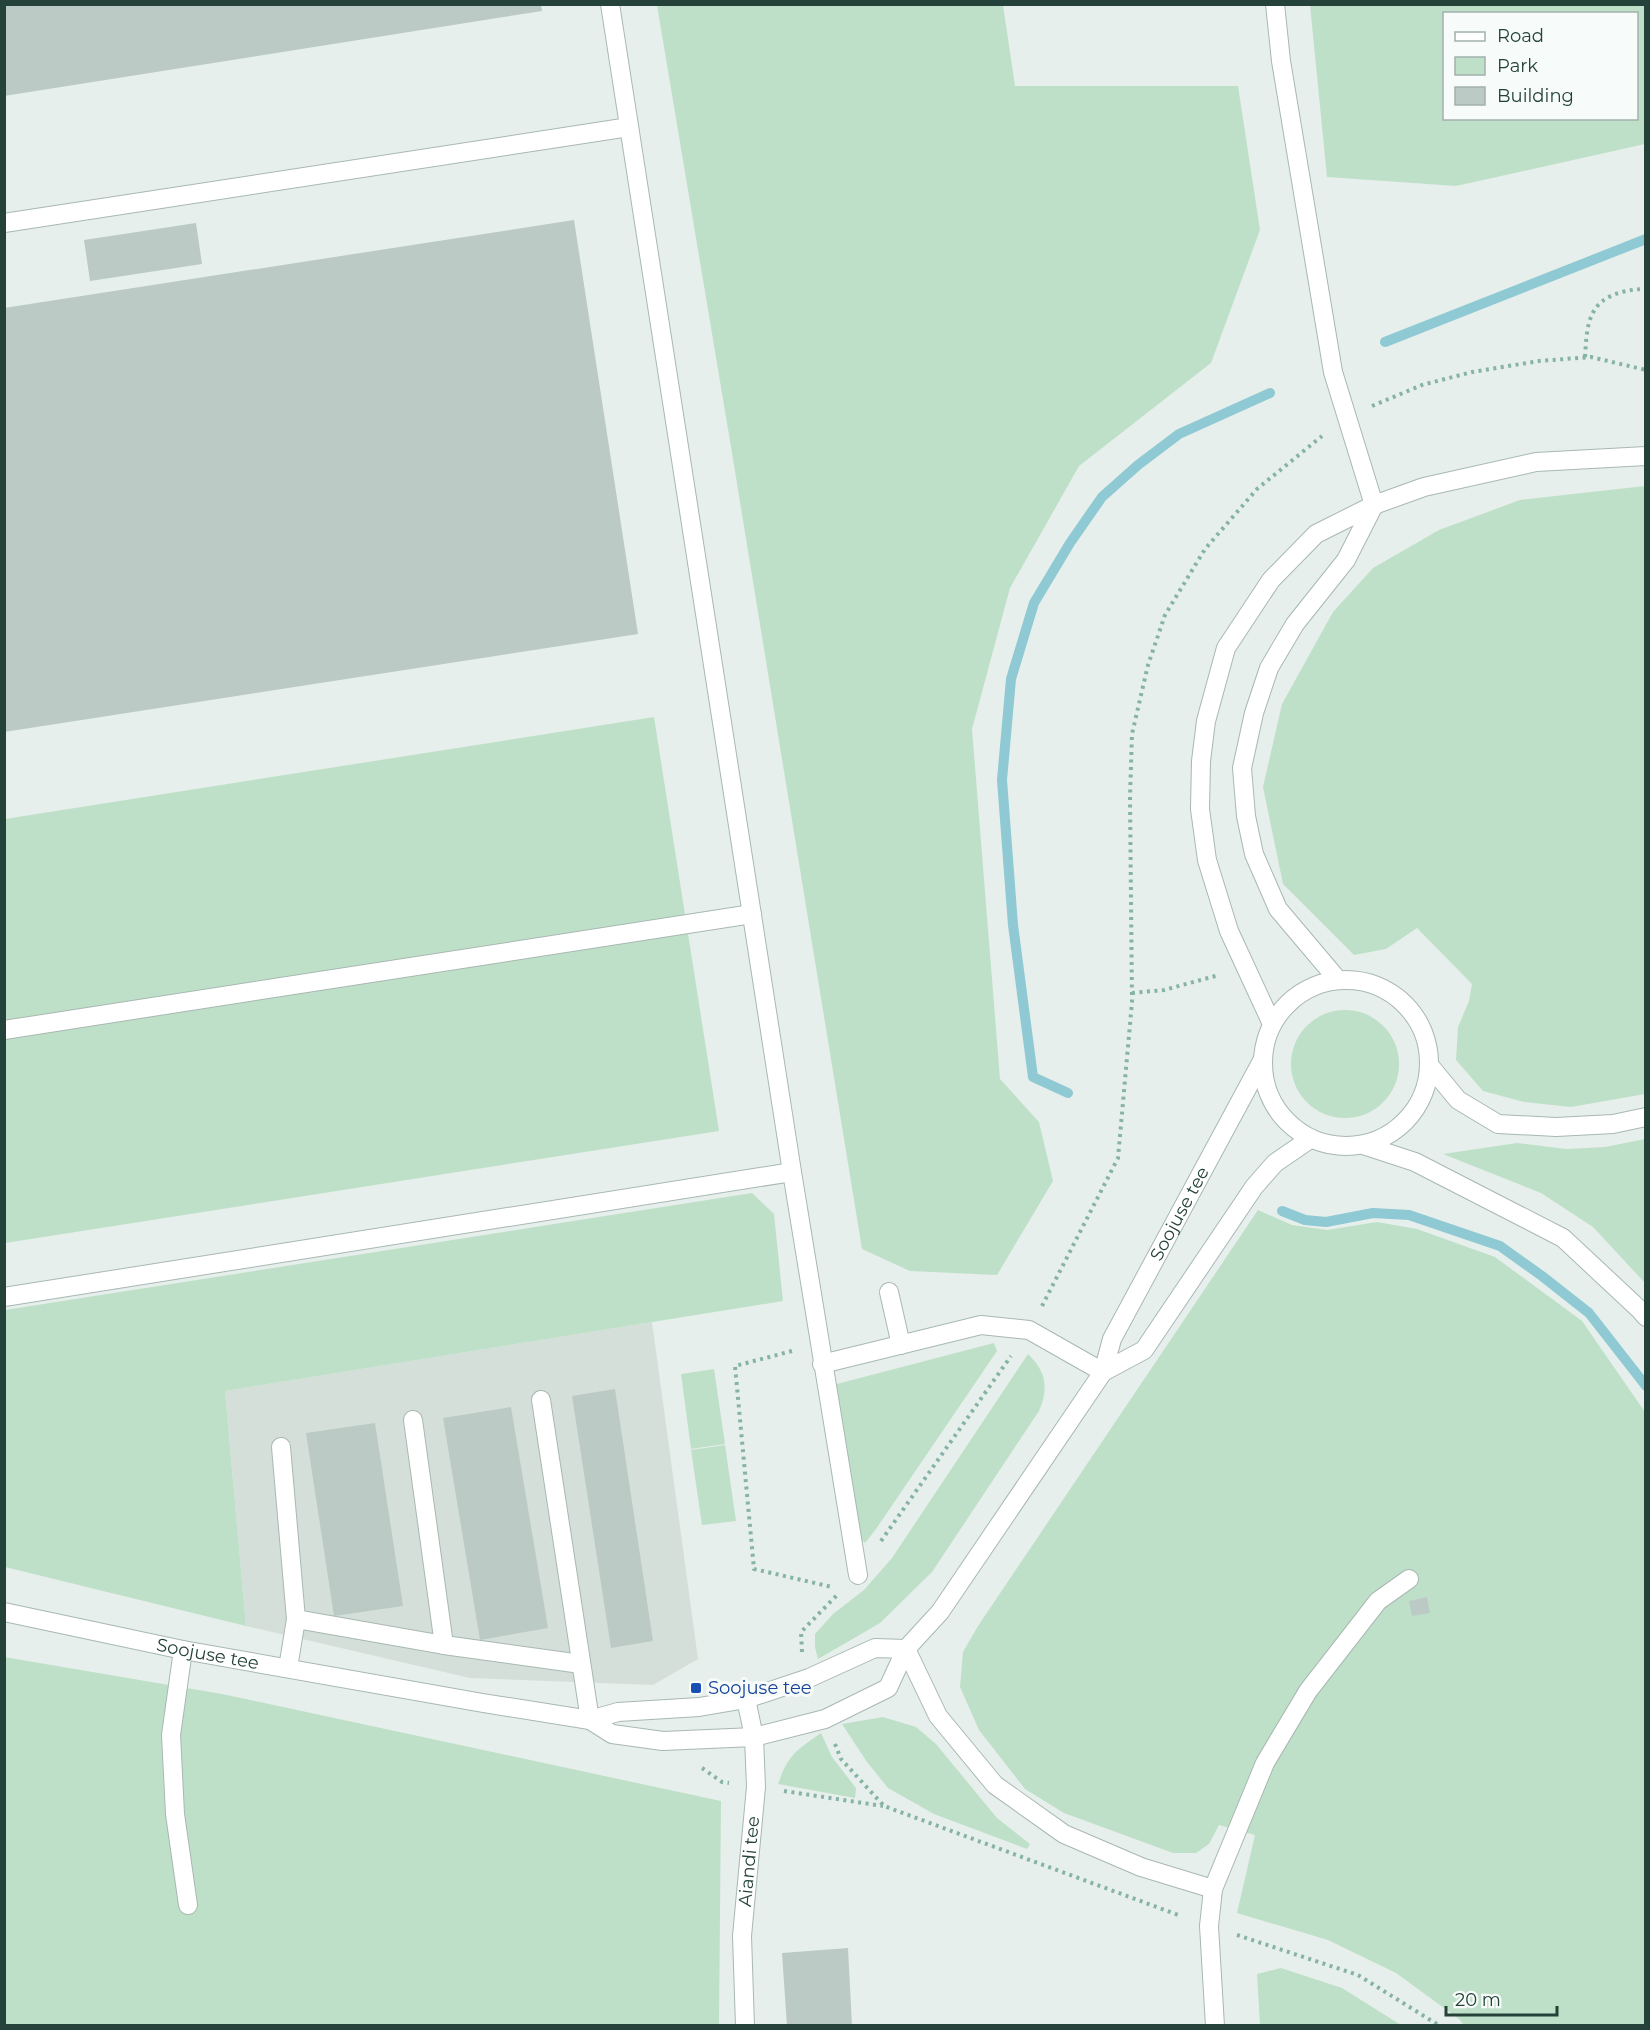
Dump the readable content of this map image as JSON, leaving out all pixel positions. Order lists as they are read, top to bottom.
{
  "streets": {
    "street": ["Soojuse tee", "Aiandi tee"]
  },
  "crossings": [
    ["Soojuse tee", "Aiandi tee"]
  ],
  "places": {
    "transit": ["Soojuse tee"]
  },
  "legend": ["Road", "Park", "Building"],
  "scale_bar": "20 m"
}
